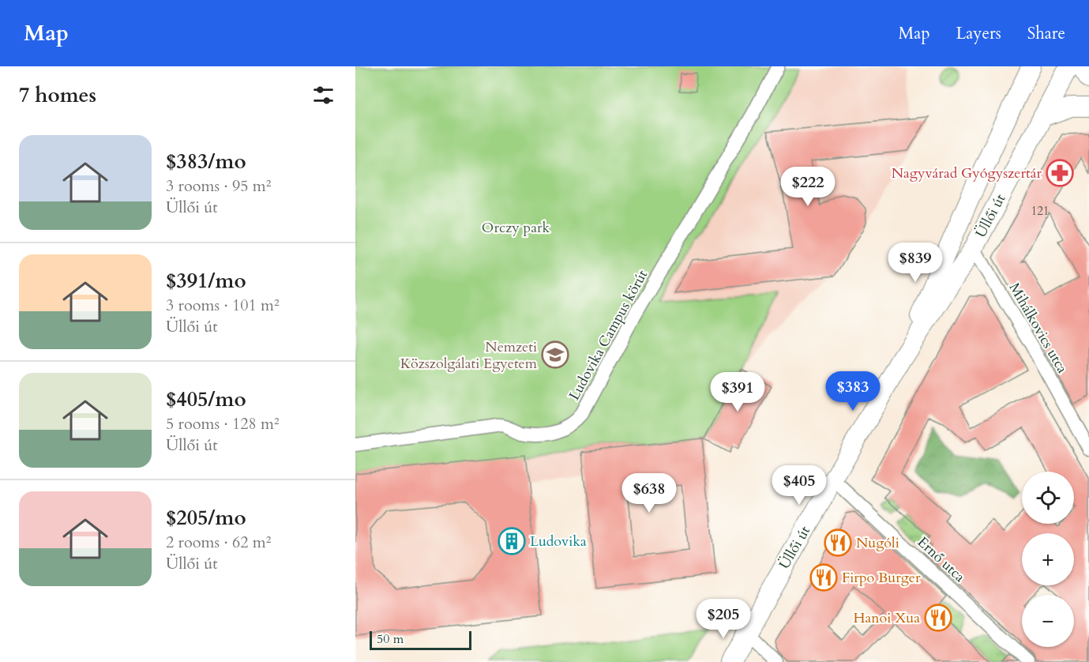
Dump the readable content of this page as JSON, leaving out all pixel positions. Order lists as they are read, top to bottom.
{
  "streets": {
    "main road": ["Üllői út"],
    "street": ["Mihálkovics utca", "Ludovika Campus körút", "Ernő utca"]
  },
  "crossings": [
    ["Üllői út", "Mihálkovics utca"],
    ["Üllői út", "Ernő utca"]
  ],
  "parks": ["Orczy park"],
  "places": {
    "pharmacy": ["Nagyvárad Gyógyszertár"],
    "school or university": ["Nemzeti Közszolgálati Egyetem"],
    "building": ["Ludovika"],
    "restaurant": ["Nugóli", "Firpo Burger", "Hanoi Xua"]
  },
  "house_numbers": ["121"],
  "scale_bar": "50 m",
  "page": {
    "header": "Map",
    "nav": ["Map", "Layers", "Share"],
    "heading": "7 homes",
    "list": [
      {
        "name": "$383/mo",
        "note": "3 rooms · 95 m² · Üllői út"
      },
      {
        "name": "$391/mo",
        "note": "3 rooms · 101 m² · Üllői út"
      },
      {
        "name": "$405/mo",
        "note": "5 rooms · 128 m² · Üllői út"
      },
      {
        "name": "$205/mo",
        "note": "2 rooms · 62 m² · Üllői út"
      }
    ],
    "price": [
      "$222",
      "$839",
      "$383",
      "$391",
      "$405",
      "$638",
      "$205"
    ],
    "map_buttons": ["+", "−"],
    "scale": "50 m"
  }
}
